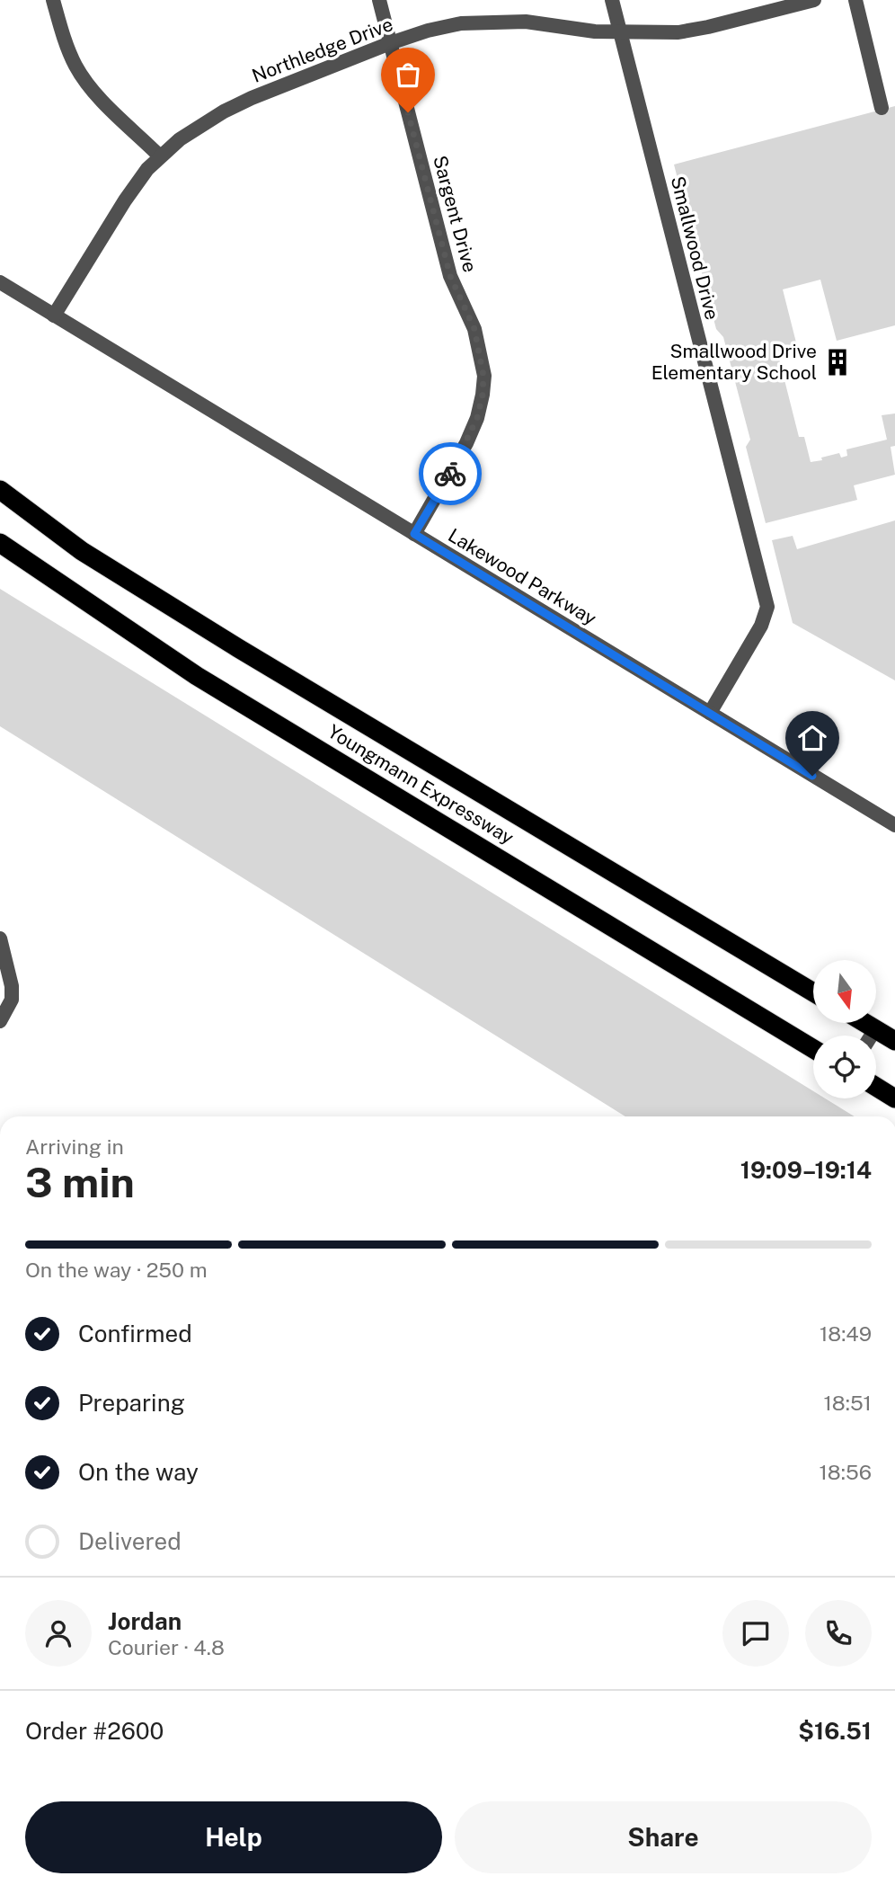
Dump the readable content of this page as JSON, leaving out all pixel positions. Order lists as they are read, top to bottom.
{
  "streets": {
    "highway": ["Youngmann Expressway"],
    "street": [
      "Northledge Drive",
      "Sargent Drive",
      "Smallwood Drive",
      "Lakewood Parkway"
    ]
  },
  "crossings": [
    ["Northledge Drive", "Sargent Drive"],
    ["Northledge Drive", "Smallwood Drive"],
    ["Northledge Drive", "Lakewood Parkway"],
    ["Sargent Drive", "Lakewood Parkway"],
    ["Smallwood Drive", "Lakewood Parkway"]
  ],
  "places": {
    "building": ["Smallwood Drive Elementary School"]
  },
  "north": "bottom",
  "page": {
    "heading": ["3 min", "Arriving in", "19:09–19:14"],
    "panel": [
      "Jordan",
      "Courier · 4.8",
      "Order #2600",
      "$16.51"
    ],
    "bar": "On the way · 250 m",
    "list": [
      ["Confirmed", "18:49"],
      ["Preparing", "18:51"],
      ["On the way", "18:56"],
      "Delivered"
    ],
    "buttons": ["Help", "Share"]
  }
}
